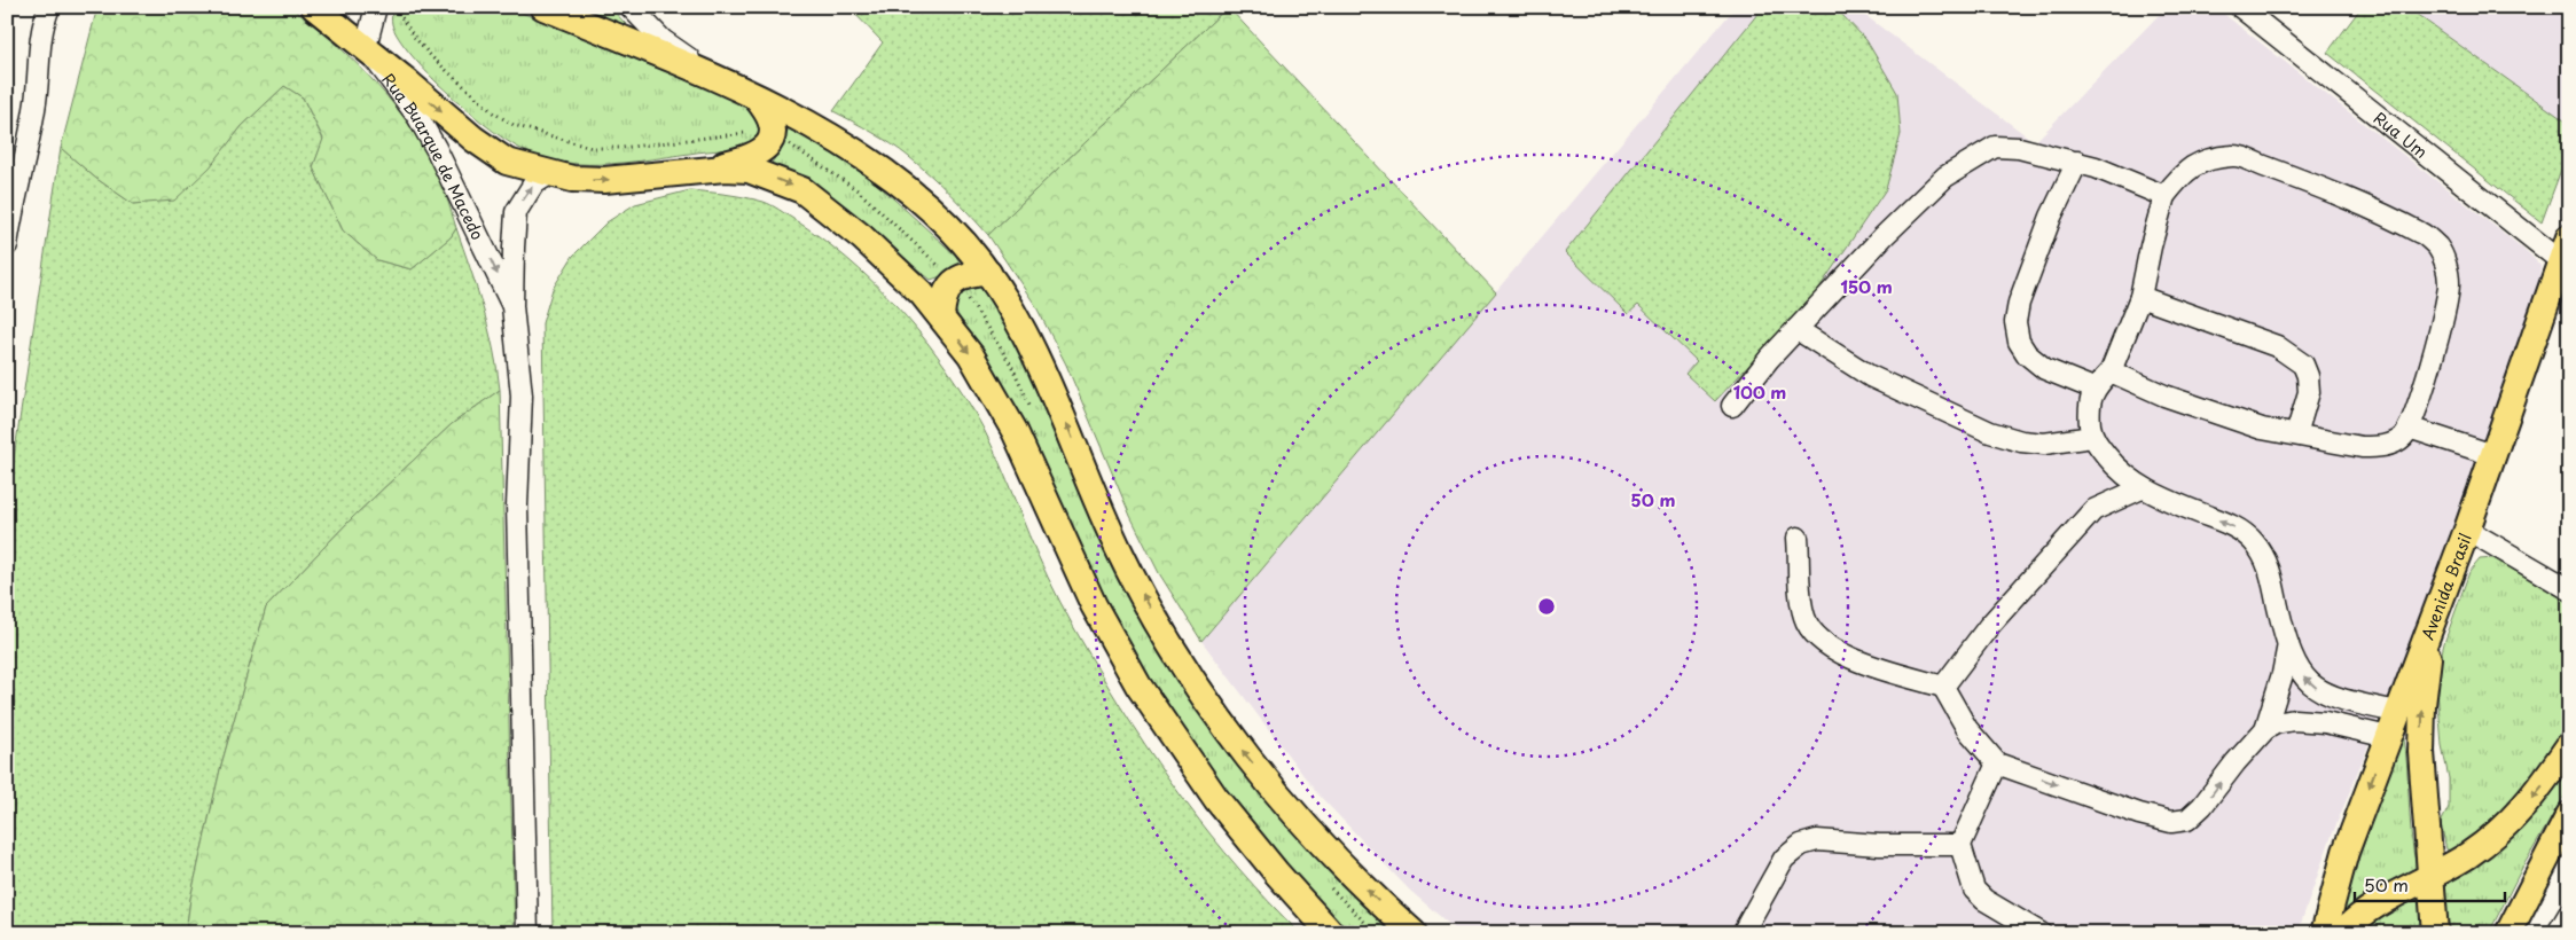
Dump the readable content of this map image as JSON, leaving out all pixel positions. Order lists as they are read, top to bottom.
{
  "streets": {
    "main road": ["Avenida Brasil"],
    "street": ["Rua Um", "Rua Buarque de Macedo"]
  },
  "crossings": [
    ["Rua Um", "Avenida Brasil"]
  ],
  "one_way": ["Rua Buarque de Macedo"],
  "scale_bar": "50 m",
  "rings": ["150 m", "100 m", "50 m"]
}
